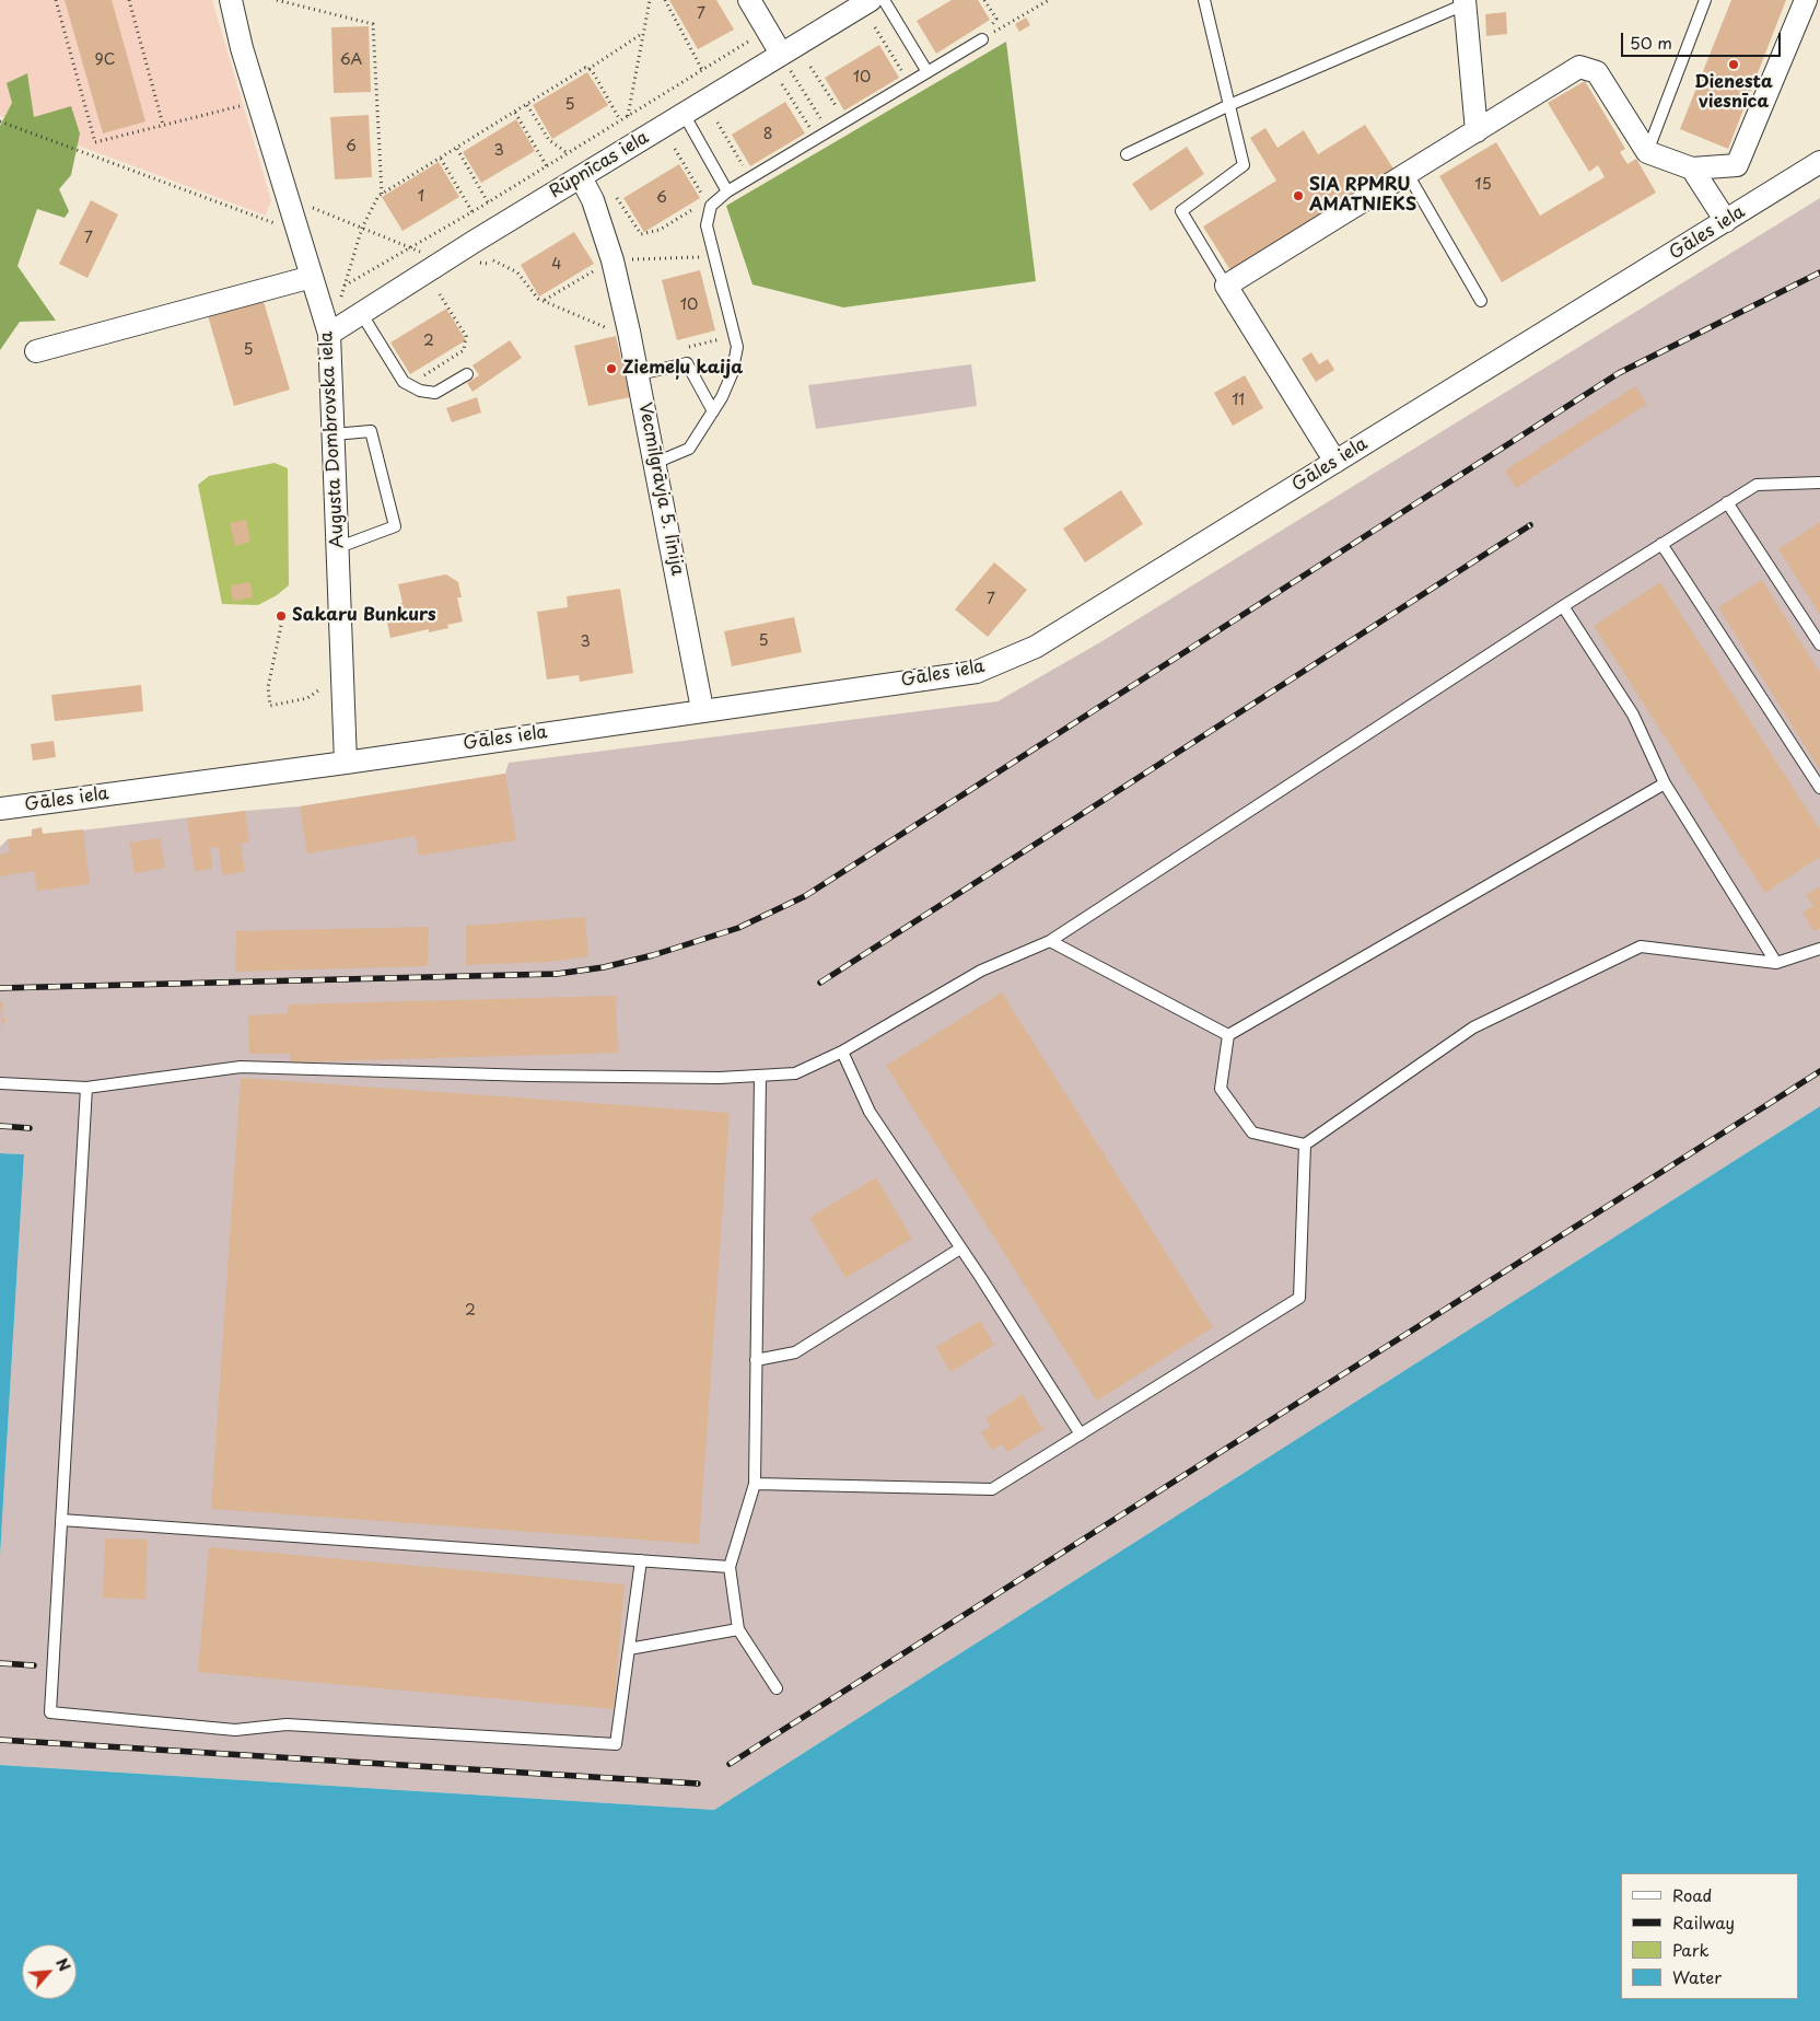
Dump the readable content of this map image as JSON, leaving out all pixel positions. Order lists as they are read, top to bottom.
{
  "streets": {
    "street": [
      "Rūpnīcas iela",
      "Gāles iela",
      "Augusta Dombrovska iela",
      "Vecmīlgrāvja 5. līnija"
    ]
  },
  "crossings": [
    ["Rūpnīcas iela", "Augusta Dombrovska iela"],
    ["Rūpnīcas iela", "Vecmīlgrāvja 5. līnija"],
    ["Gāles iela", "Augusta Dombrovska iela"],
    ["Gāles iela", "Vecmīlgrāvja 5. līnija"]
  ],
  "places": [
    "Dienesta viesnīca",
    "SIA RPMRU AMATNIEKS",
    "Ziemeļu kaija",
    "Sakaru Bunkurs"
  ],
  "house_numbers": [
    "7",
    "9C",
    "6A",
    "10",
    "5",
    "8",
    "6",
    "3",
    "15",
    "1",
    "6",
    "7",
    "4",
    "10",
    "2",
    "5",
    "11",
    "7",
    "5",
    "3",
    "2"
  ],
  "legend": [
    "Road",
    "Railway",
    "Park",
    "Water"
  ],
  "scale_bar": "50 m",
  "north": "top right"
}
